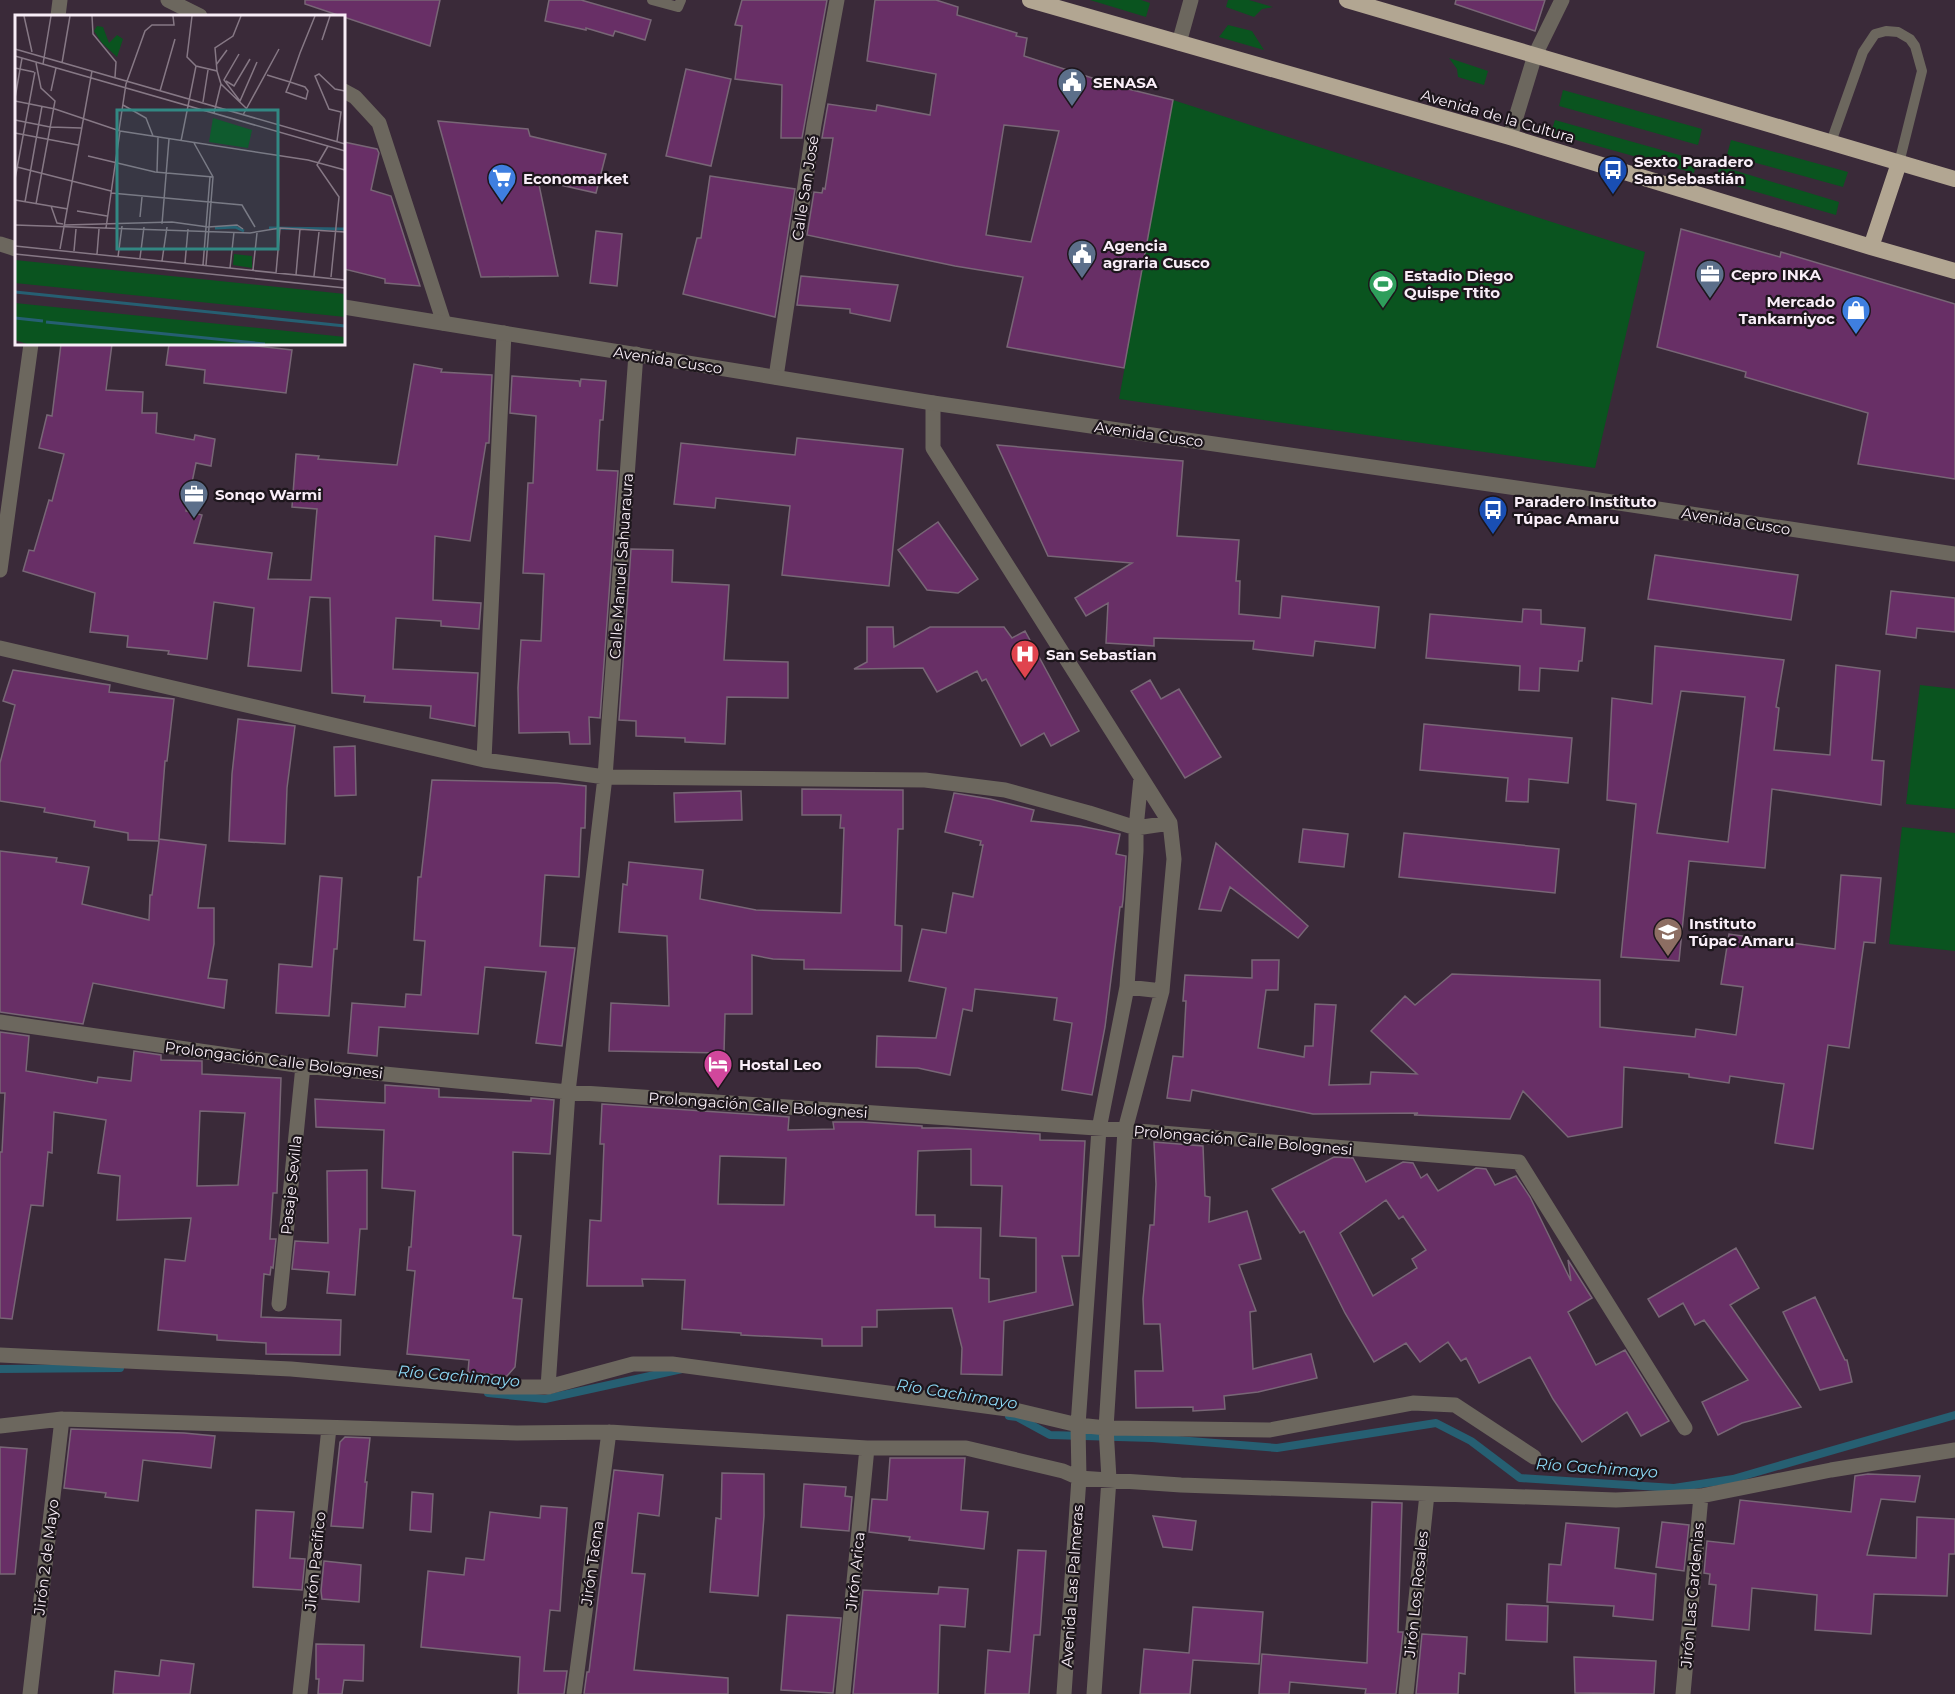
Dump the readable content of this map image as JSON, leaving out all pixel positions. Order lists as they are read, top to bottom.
{
  "streets": {
    "highway": ["Avenida de la Cultura"],
    "street": [
      "Calle San José",
      "Avenida Cusco",
      "Calle Manuel Sahuaraura",
      "Prolongación Calle Bolognesi",
      "Pasaje Sevilla",
      "Jirón 2 de Mayo",
      "Jirón Pacifico",
      "Jirón Tacna",
      "Jirón Arica",
      "Avenida Las Palmeras",
      "Jirón Los Rosales",
      "Jirón Las Gardenias"
    ]
  },
  "crossings": [
    ["Calle San José", "Avenida Cusco"],
    ["Avenida Cusco", "Calle Manuel Sahuaraura"],
    ["Calle Manuel Sahuaraura", "Prolongación Calle Bolognesi"],
    ["Prolongación Calle Bolognesi", "Pasaje Sevilla"],
    ["Prolongación Calle Bolognesi", "Avenida Las Palmeras"]
  ],
  "water": ["Río Cachimayo"],
  "places": {
    "public building": ["SENASA", "Agencia agraria Cusco"],
    "bus stop": ["Sexto Paradero San Sebastián", "Paradero Instituto Túpac Amaru"],
    "supermarket": ["Economarket"],
    "office": ["Cepro INKA", "Sonqo Warmi"],
    "sports": ["Estadio Diego Quispe Ttito"],
    "shop": ["Mercado Tankarniyoc"],
    "hospital": ["San Sebastian"],
    "school or university": ["Instituto Túpac Amaru"],
    "hotel": ["Hostal Leo"]
  }
}
